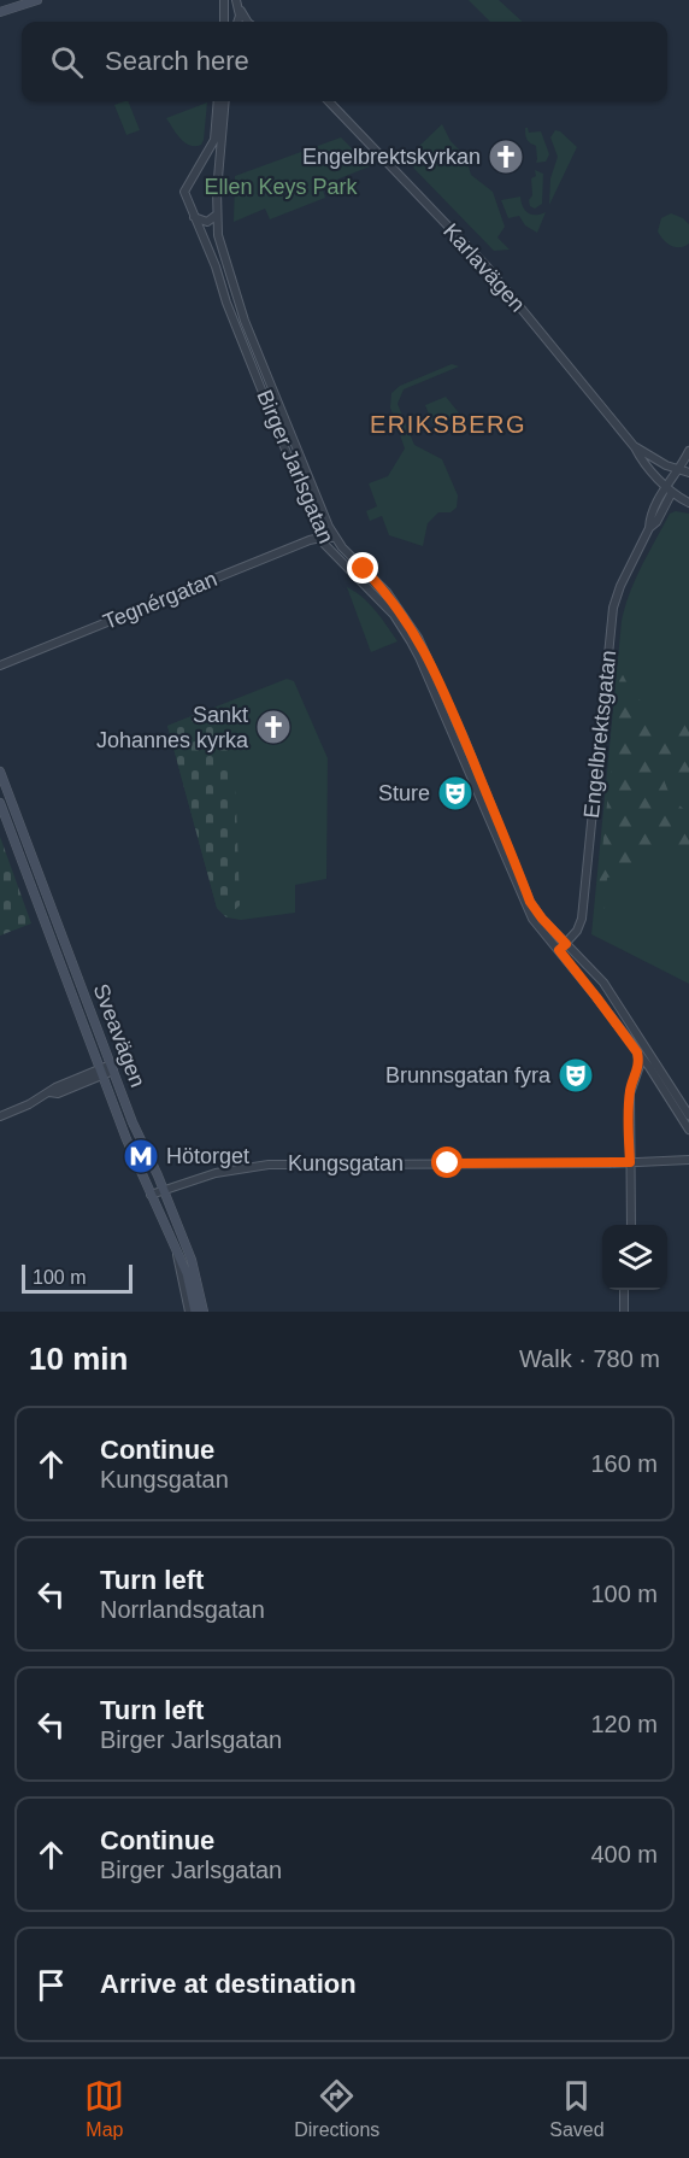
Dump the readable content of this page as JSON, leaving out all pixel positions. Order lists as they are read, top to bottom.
{
  "streets": {
    "main road": ["Sveavägen"],
    "street": [
      "Karlavägen",
      "Birger Jarlsgatan",
      "Tegnérgatan",
      "Engelbrektsgatan",
      "Kungsgatan"
    ]
  },
  "crossings": [
    ["Karlavägen", "Engelbrektsgatan"],
    ["Birger Jarlsgatan", "Tegnérgatan"],
    ["Birger Jarlsgatan", "Engelbrektsgatan"],
    ["Sveavägen", "Kungsgatan"]
  ],
  "districts": ["ERIKSBERG"],
  "parks": ["Ellen Keys Park"],
  "places": {
    "church": ["Engelbrektskyrkan", "Sankt Johannes kyrka"],
    "theatre": ["Sture", "Brunnsgatan fyra"],
    "metro station": ["Hötorget"]
  },
  "scale_bar": "100 m",
  "page": {
    "search": "Search here",
    "scale": "100 m",
    "heading": ["10 min", "Walk · 780 m"],
    "list": [
      ["Continue", "Kungsgatan", "160 m"],
      ["Turn left", "Norrlandsgatan", "100 m"],
      ["Turn left", "Birger Jarlsgatan", "120 m"],
      ["Continue", "Birger Jarlsgatan", "400 m"],
      "Arrive at destination"
    ],
    "nav": ["Map", "Directions", "Saved"]
  }
}
